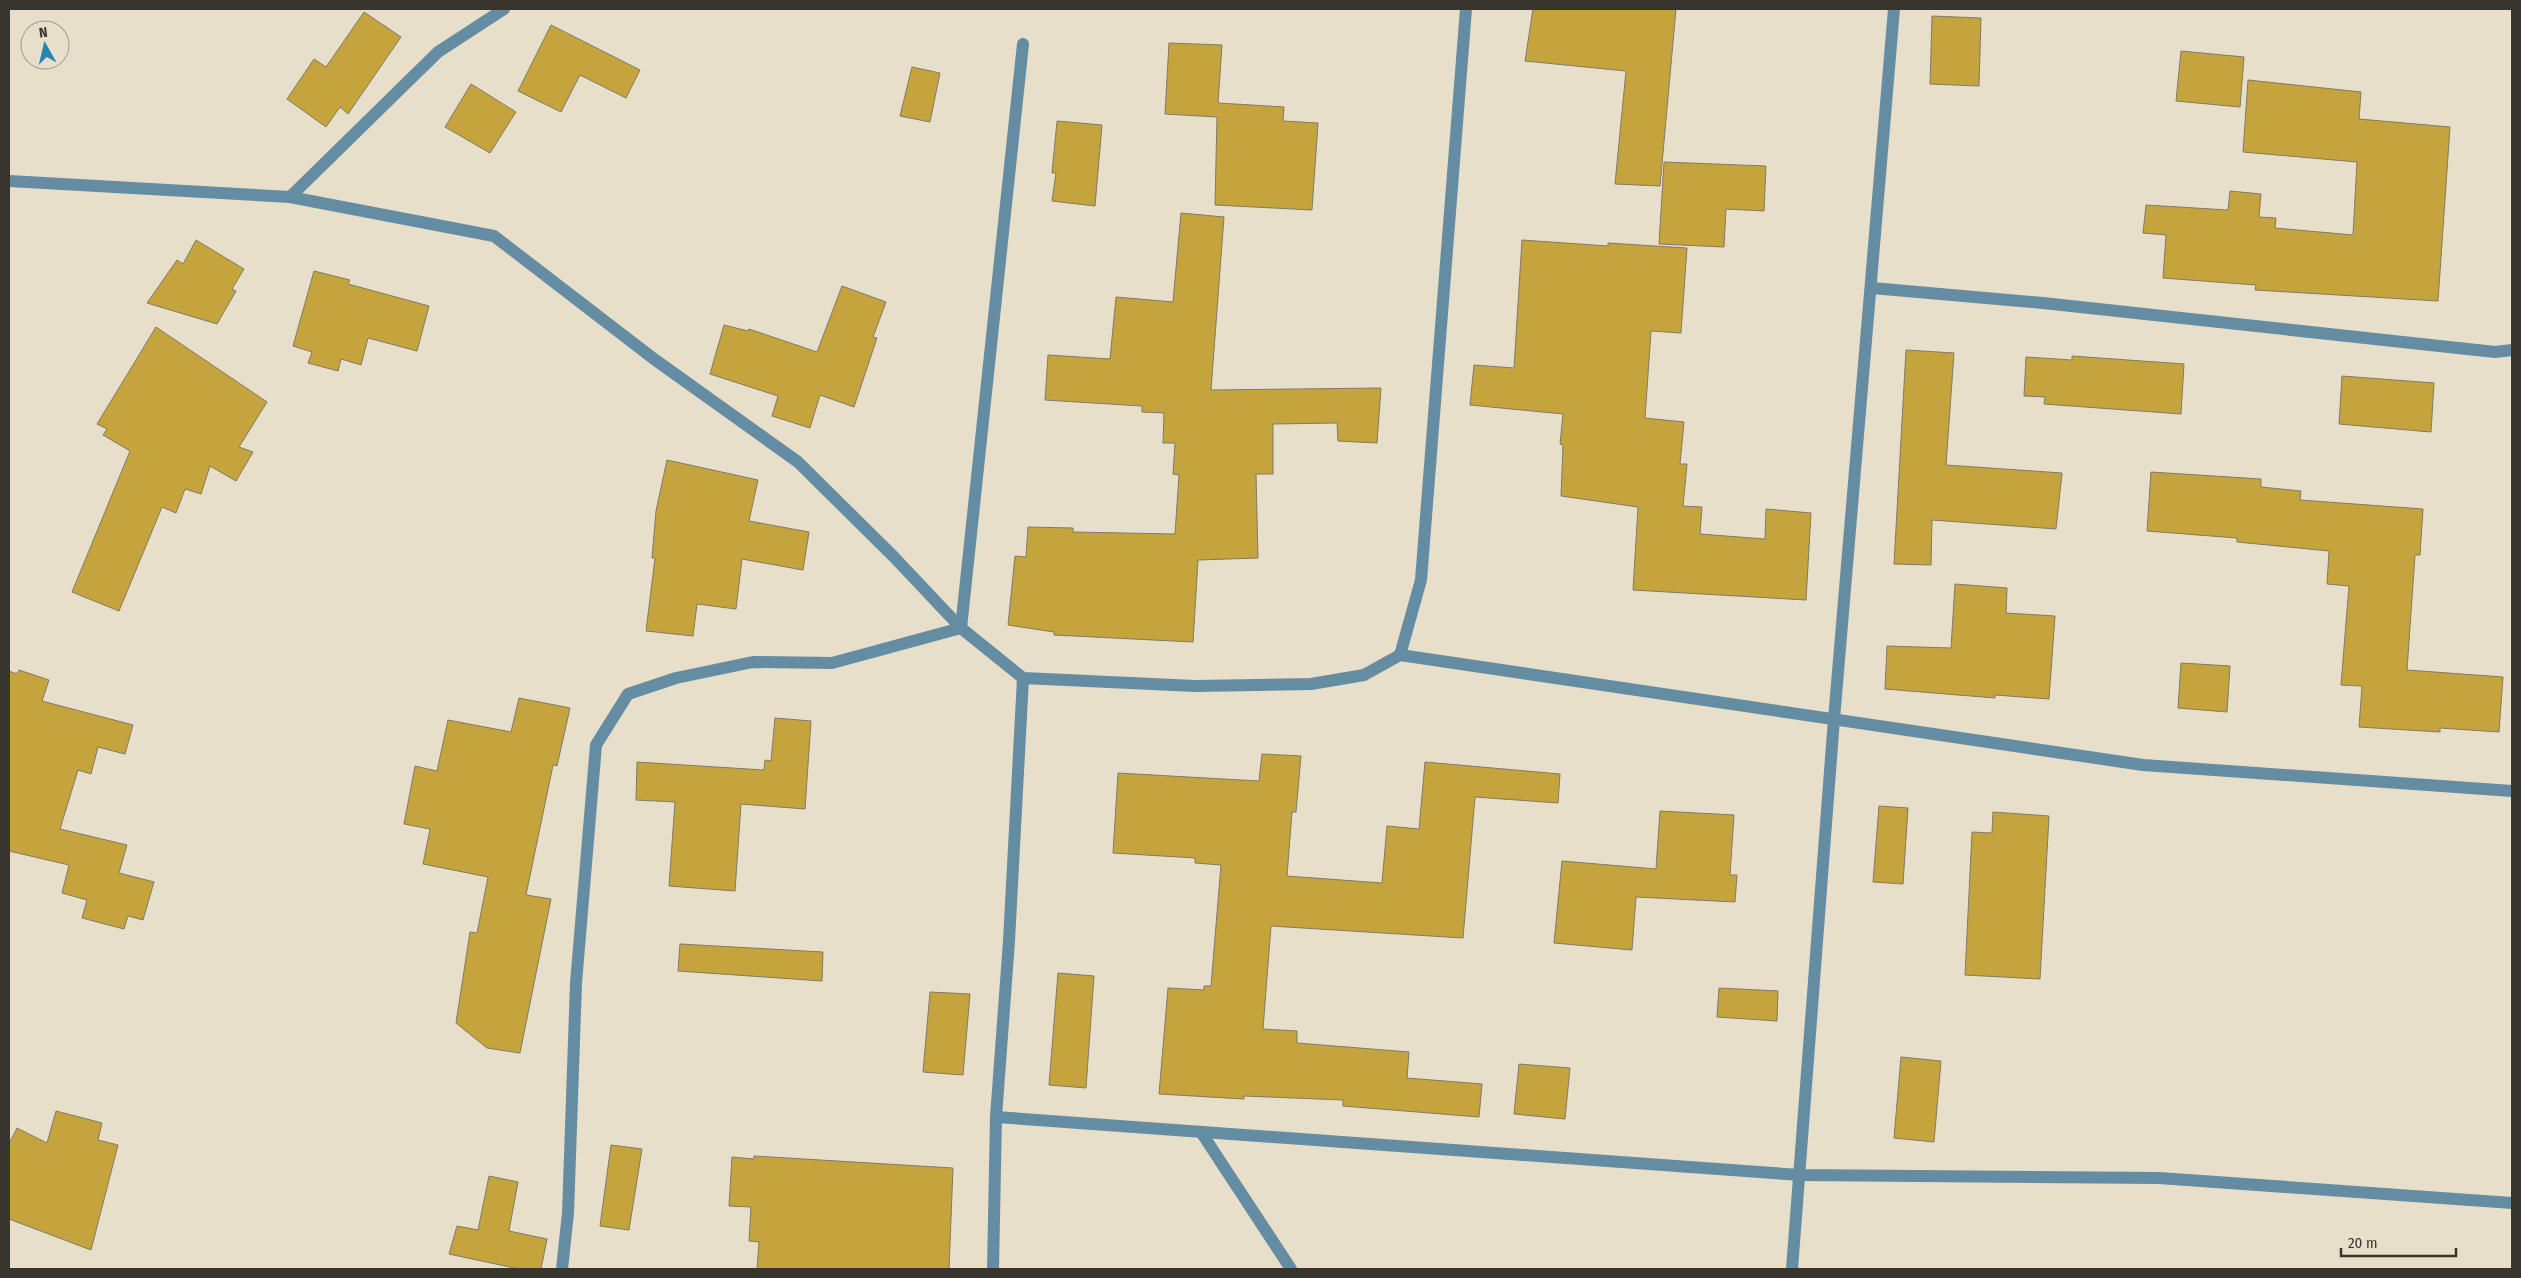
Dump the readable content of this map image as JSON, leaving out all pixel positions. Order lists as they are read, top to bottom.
{
  "scale_bar": "20 m",
  "north": "top"
}
